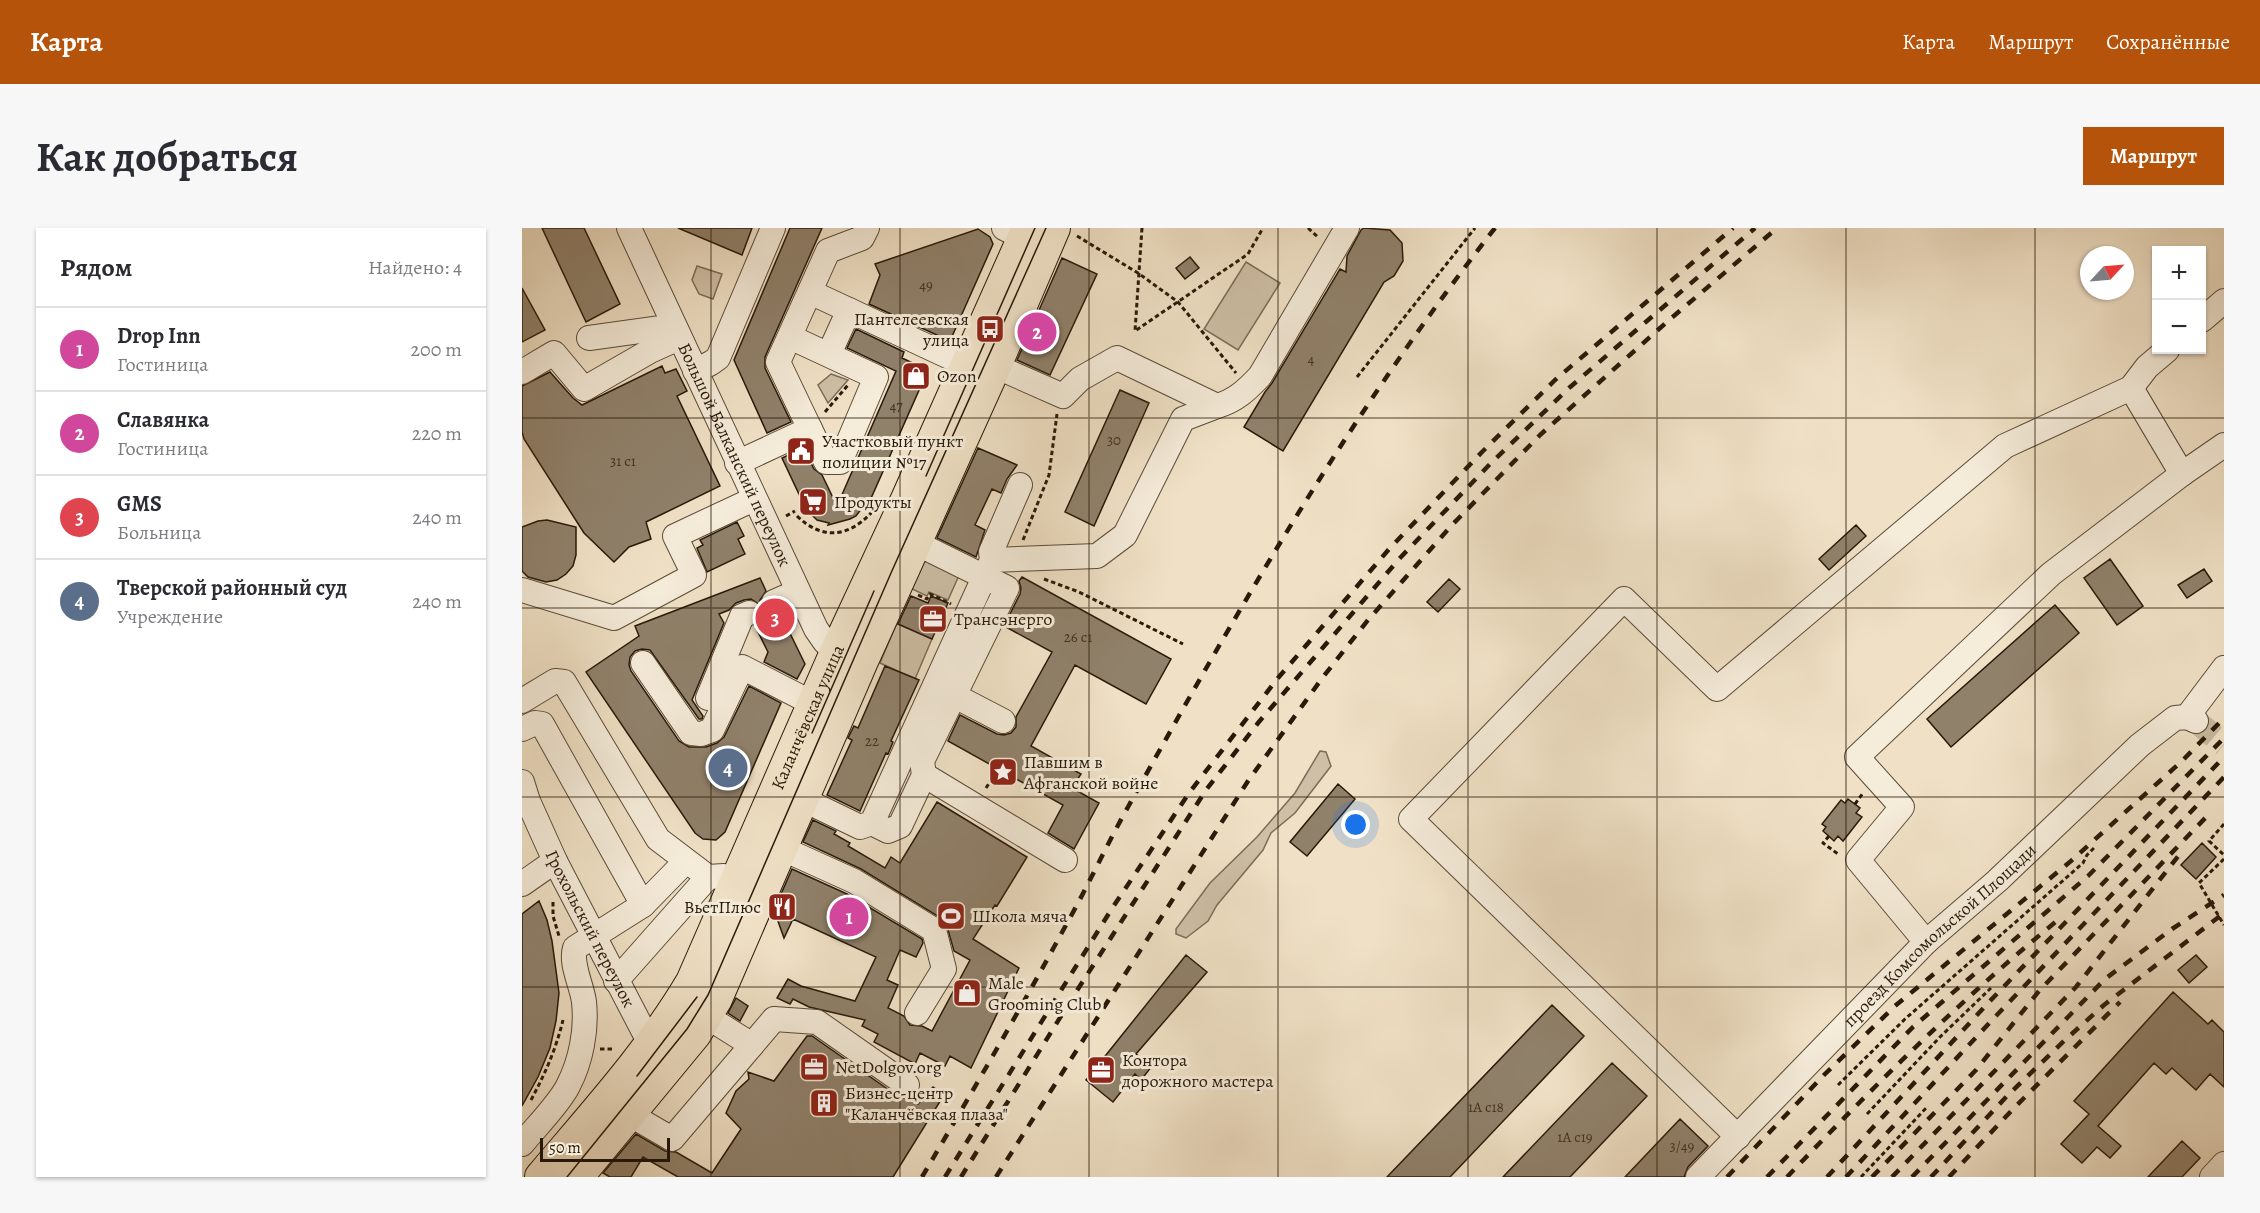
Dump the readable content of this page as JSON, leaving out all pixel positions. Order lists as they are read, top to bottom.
{
  "streets": {
    "main road": ["Каланчёвская улица"],
    "street": ["Большой Балканский переулок", "Грохольский переулок", "проезд Комсомольской Площади"]
  },
  "crossings": [
    ["Большой Балканский переулок", "Каланчёвская улица"],
    ["Каланчёвская улица", "Грохольский переулок"]
  ],
  "places": {
    "bus stop": ["Пантелеевская улица"],
    "shop": ["Ozon", "Male Grooming Club"],
    "public building": ["Участковый пункт полиции №17"],
    "supermarket": ["Продукты"],
    "office": ["Трансэнерго", "NetDolgov.org", "Контора дорожного мастера"],
    "place": ["Павшим в Афганской войне"],
    "restaurant": ["ВьетПлюс"],
    "sports": ["Школа мяча"],
    "building": ["Бизнес-центр \"Каланчёвская плаза\""]
  },
  "house_numbers": [
    "49",
    "4",
    "47",
    "30",
    "31 с1",
    "26 с1",
    "22",
    "1А с18",
    "1А с19",
    "3/49"
  ],
  "scale_bar": "50 m",
  "north": "top right",
  "page": {
    "header": "Карта",
    "nav": ["Карта", "Маршрут", "Сохранённые"],
    "buttons": "Маршрут",
    "title": "Как добраться",
    "heading": ["Рядом", "Найдено: 4"],
    "map_buttons": ["+", "−"],
    "list": [
      {
        "mark": "1",
        "name": "Drop Inn",
        "note": "Гостиница",
        "value": "200 m"
      },
      {
        "mark": "2",
        "name": "Славянка",
        "note": "Гостиница",
        "value": "220 m"
      },
      {
        "mark": "3",
        "name": "GMS",
        "note": "Больница",
        "value": "240 m"
      },
      {
        "mark": "4",
        "name": "Тверской районный суд",
        "note": "Учреждение",
        "value": "240 m"
      }
    ],
    "pins": [
      "2",
      "3",
      "4",
      "1"
    ],
    "scale": "50 m"
  }
}
